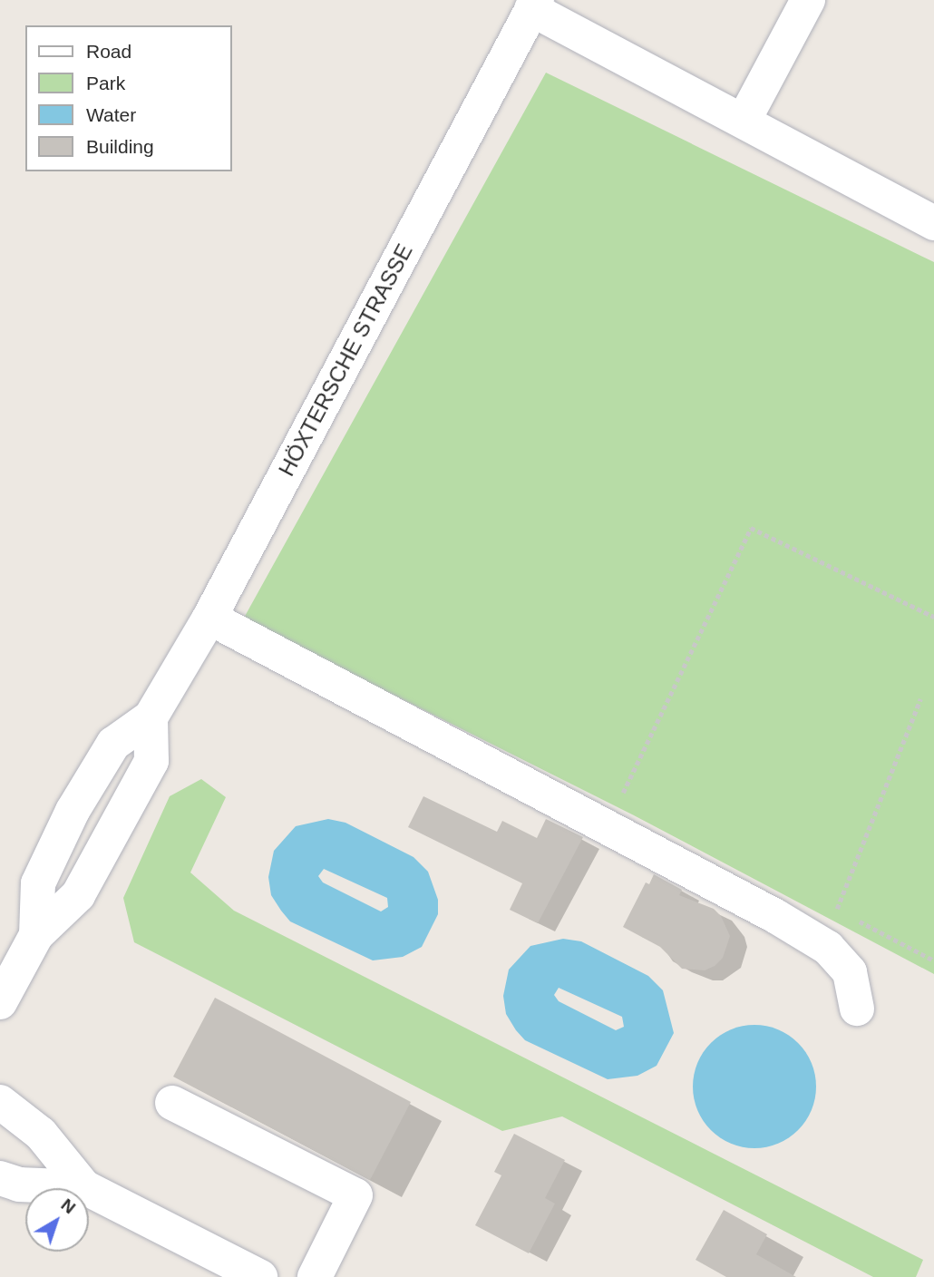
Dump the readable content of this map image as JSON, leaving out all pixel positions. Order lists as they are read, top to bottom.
{
  "streets": {
    "street": ["HÖXTERSCHE STRASSE"]
  },
  "legend": [
    "Road",
    "Park",
    "Water",
    "Building"
  ],
  "north": "top right"
}
